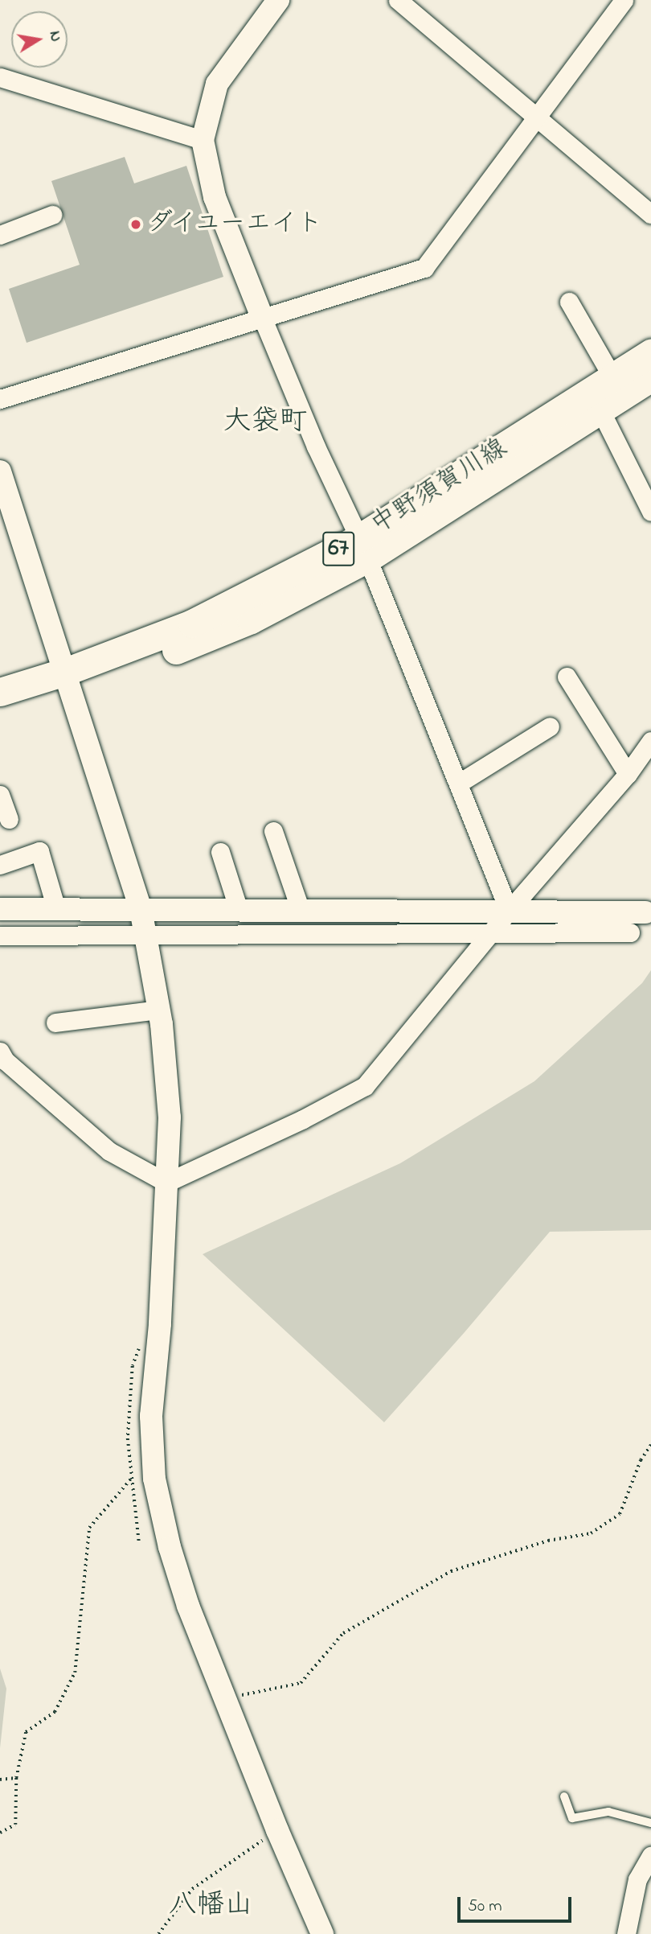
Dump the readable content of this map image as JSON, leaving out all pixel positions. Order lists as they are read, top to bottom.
{
  "streets": {
    "main road": ["中野須賀川線", "67"]
  },
  "districts": ["大袋町", "八幡山"],
  "places": ["ダイユーエイト"],
  "scale_bar": "50 m",
  "north": "right"
}
